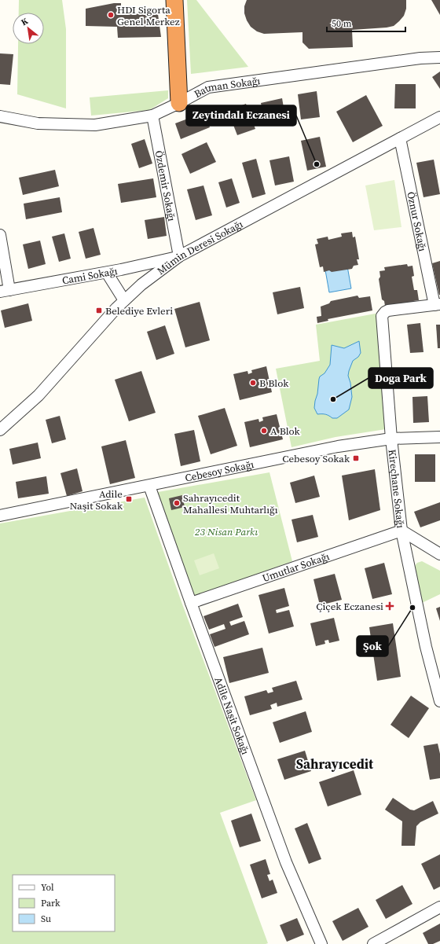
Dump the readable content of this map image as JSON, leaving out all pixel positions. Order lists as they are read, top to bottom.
{
  "streets": {
    "street": [
      "Batman Sokağı",
      "Özdemir Sokağı",
      "Öznur Sokağı",
      "Mümin Deresi Sokağı",
      "Cami Sokağı",
      "Cebesoy Sokağı",
      "Kireçhane Sokağı",
      "Umutlar Sokağı",
      "Adile Naşit Sokağı"
    ]
  },
  "crossings": [
    ["Batman Sokağı", "Özdemir Sokağı"],
    ["Özdemir Sokağı", "Mümin Deresi Sokağı"],
    ["Özdemir Sokağı", "Cami Sokağı"],
    ["Öznur Sokağı", "Mümin Deresi Sokağı"],
    ["Öznur Sokağı", "Kireçhane Sokağı"],
    ["Mümin Deresi Sokağı", "Cami Sokağı"],
    ["Cebesoy Sokağı", "Kireçhane Sokağı"],
    ["Cebesoy Sokağı", "Adile Naşit Sokağı"],
    ["Kireçhane Sokağı", "Umutlar Sokağı"],
    ["Umutlar Sokağı", "Adile Naşit Sokağı"]
  ],
  "districts": ["Sahrayıcedit"],
  "parks": ["23 Nisan Parkı"],
  "places": {
    "other": [
      "HDI Sigorta Genel Merkez",
      "Zeytindalı Eczanesi",
      "B Blok",
      "Doga Park",
      "A Blok",
      "Sahrayıcedit Mahallesi Muhtarlığı",
      "Şok"
    ],
    "transit": ["Belediye Evleri", "Cebesoy Sokak", "Adile Naşit Sokak"],
    "health": ["Çiçek Eczanesi"]
  },
  "legend": ["Yol", "Park", "Su"],
  "scale_bar": "50 m",
  "north": "top left"
}
